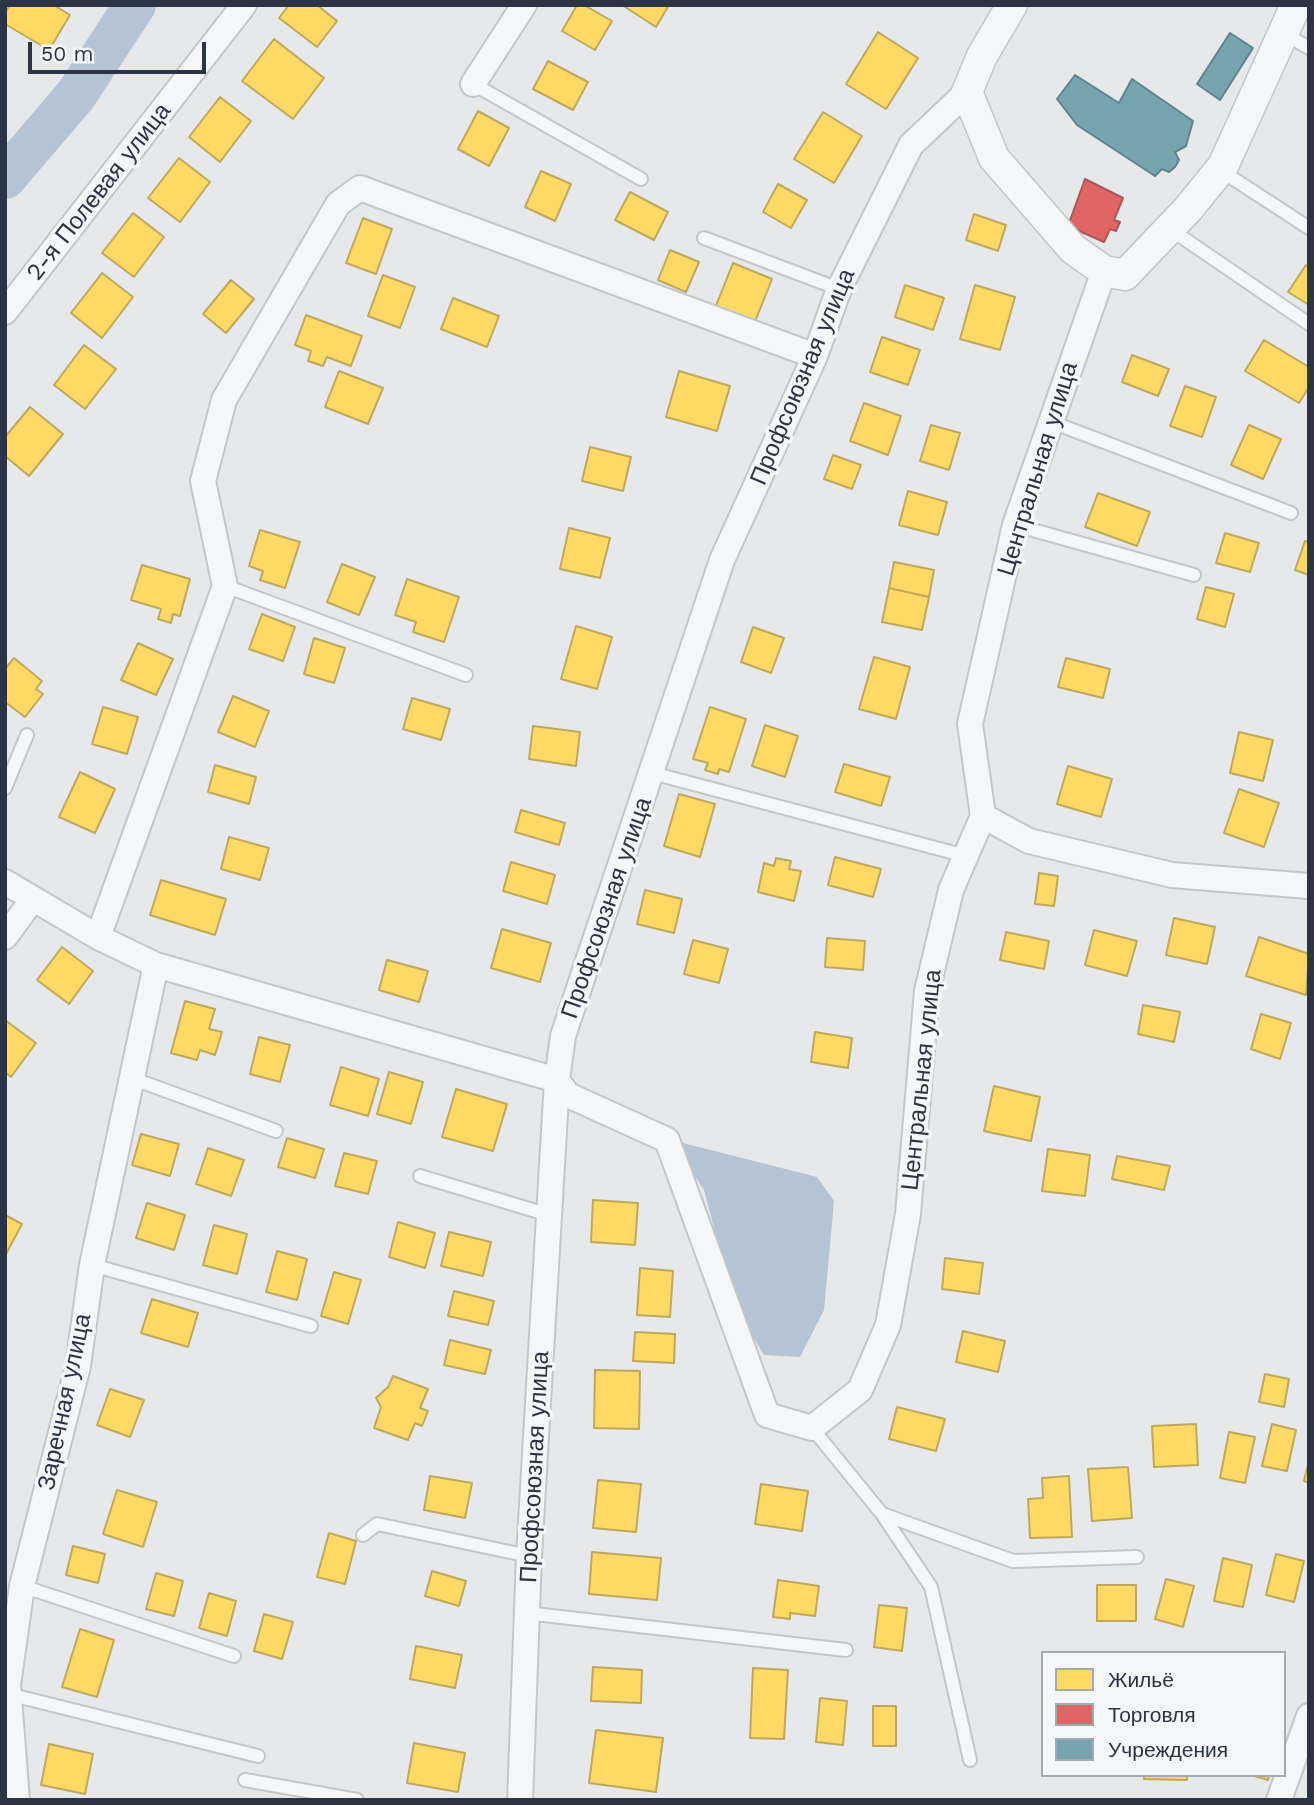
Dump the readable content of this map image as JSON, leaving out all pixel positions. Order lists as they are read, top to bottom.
{
  "streets": {
    "street": [
      "2-я Полевая улица",
      "Профсоюзная улица",
      "Центральная улица",
      "Заречная улица"
    ]
  },
  "legend": ["Жильё", "Торговля", "Учреждения"],
  "scale_bar": "50 m"
}
